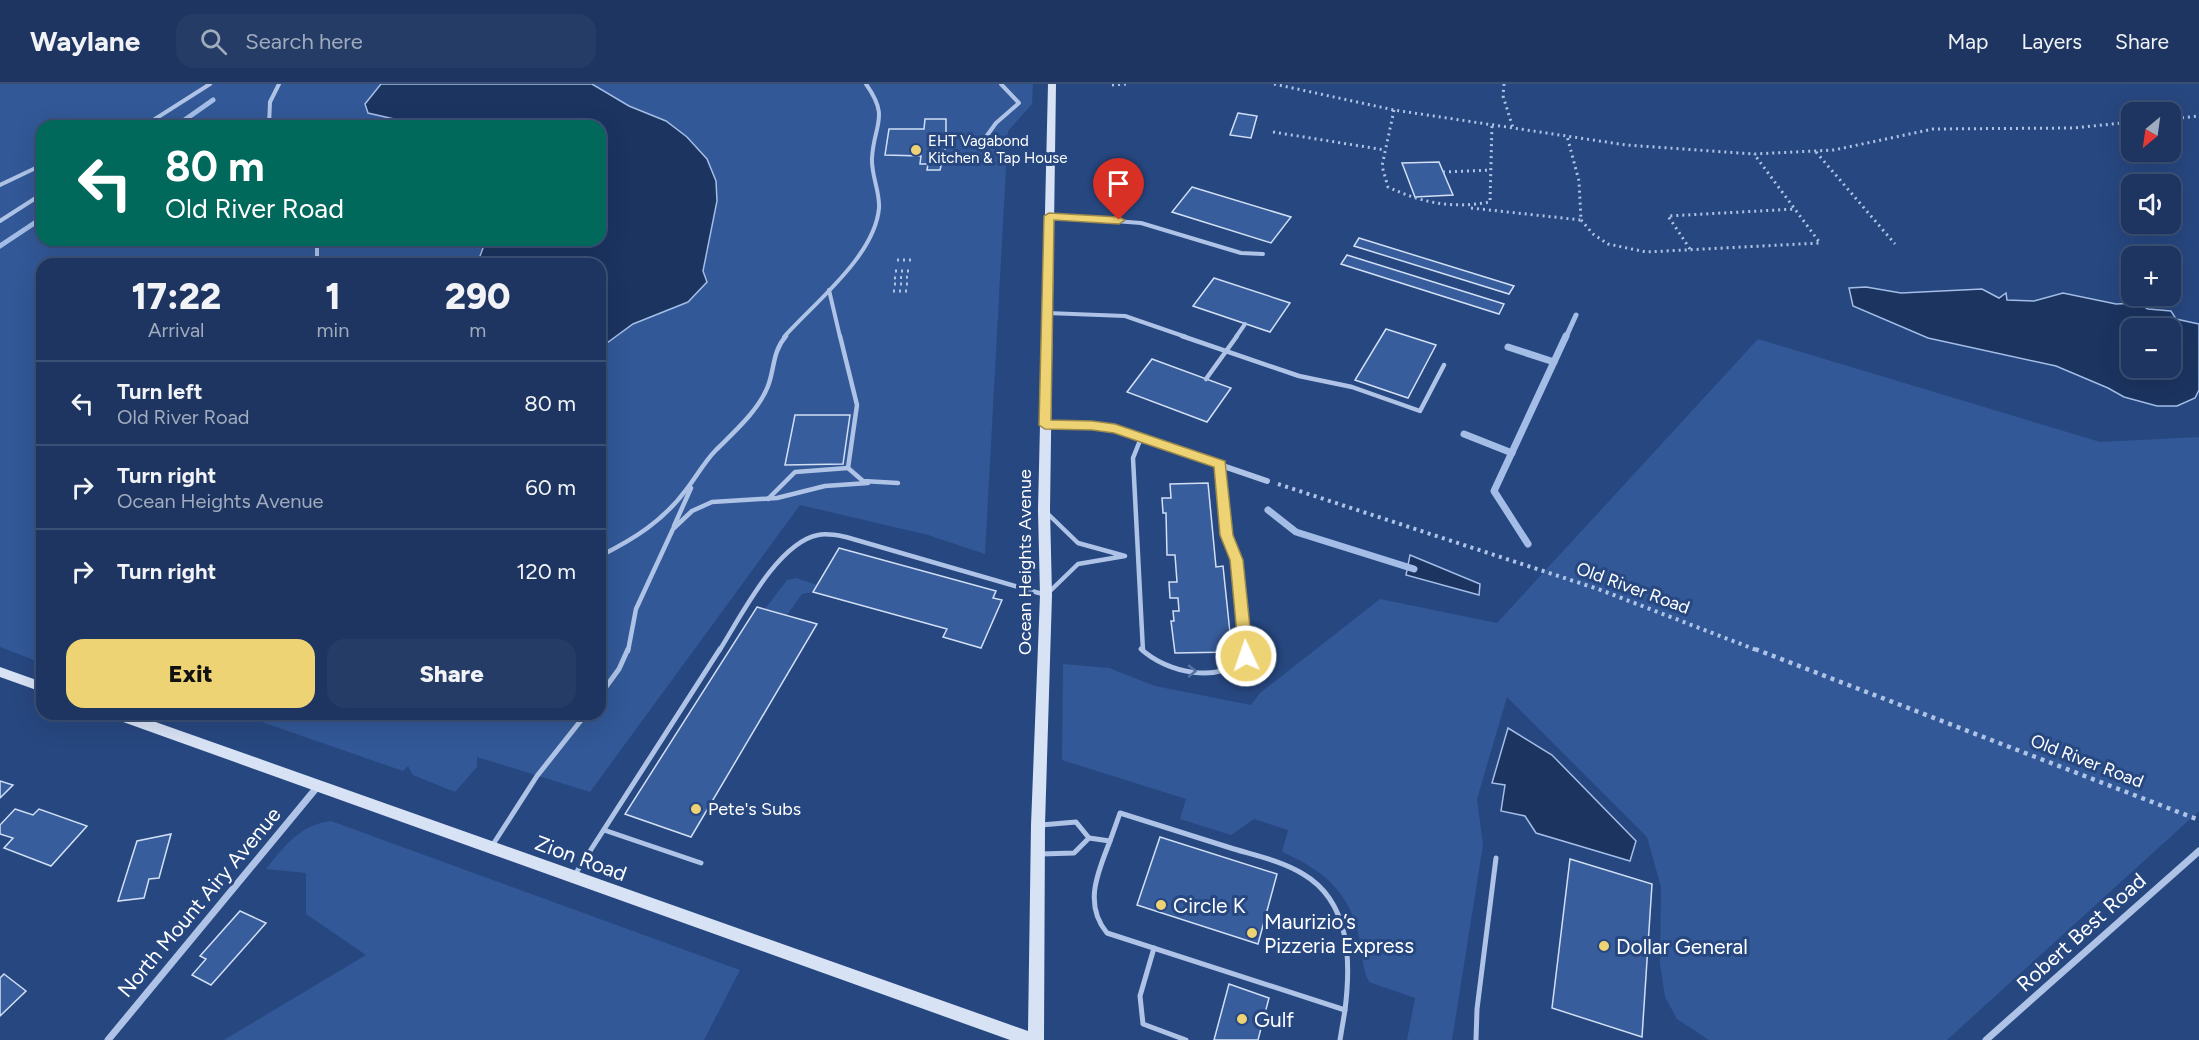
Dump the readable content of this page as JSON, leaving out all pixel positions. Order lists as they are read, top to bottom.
{
  "streets": {
    "main road": ["Ocean Heights Avenue", "Zion Road"],
    "street": ["North Mount Airy Avenue", "Robert Best Road"],
    "path": ["Old River Road"]
  },
  "crossings": [
    ["Ocean Heights Avenue", "Zion Road"],
    ["Zion Road", "North Mount Airy Avenue"]
  ],
  "places": [
    "EHT Vagabond Kitchen & Tap House",
    "Pete's Subs",
    "Circle K",
    "Maurizio’s Pizzeria Express",
    "Dollar General",
    "Gulf"
  ],
  "north": "bottom left",
  "page": {
    "header": "Waylane",
    "search": "Search here",
    "nav": ["Map", "Layers", "Share"],
    "map_buttons": ["+", "−"],
    "turn": ["80 m", "Old River Road"],
    "eta": [
      "17:22",
      "Arrival",
      "1",
      "min",
      "290",
      "m"
    ],
    "list": [
      {
        "name": "Turn left",
        "note": "Old River Road",
        "value": "80 m"
      },
      {
        "name": "Turn right",
        "note": "Ocean Heights Avenue",
        "value": "60 m"
      },
      {
        "name": "Turn right",
        "value": "120 m"
      }
    ],
    "buttons": ["Exit", "Share"]
  }
}
